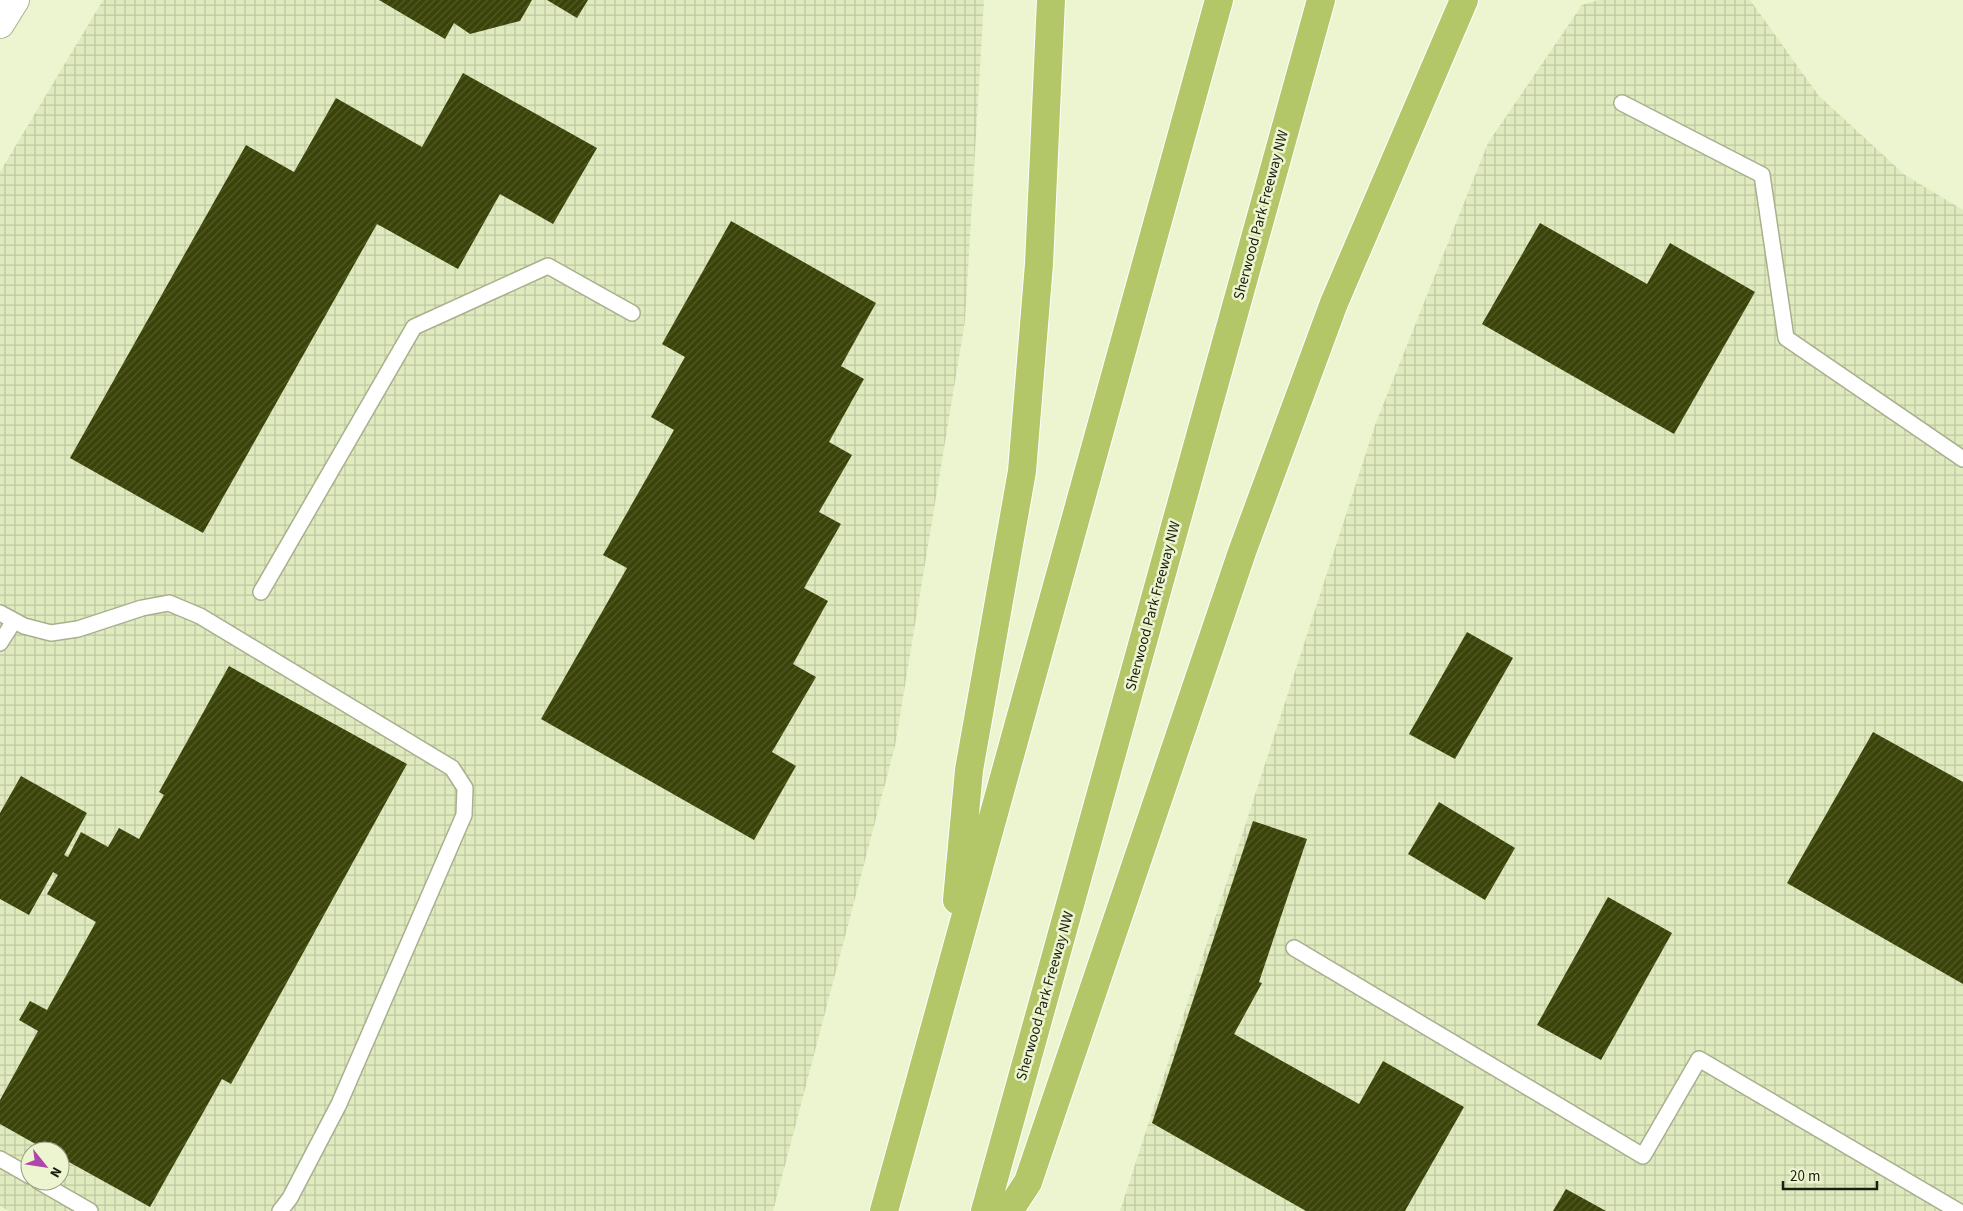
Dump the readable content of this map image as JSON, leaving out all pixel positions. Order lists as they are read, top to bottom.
{
  "streets": {
    "highway": ["Sherwood Park Freeway NW"]
  },
  "scale_bar": "20 m",
  "north": "bottom right"
}
